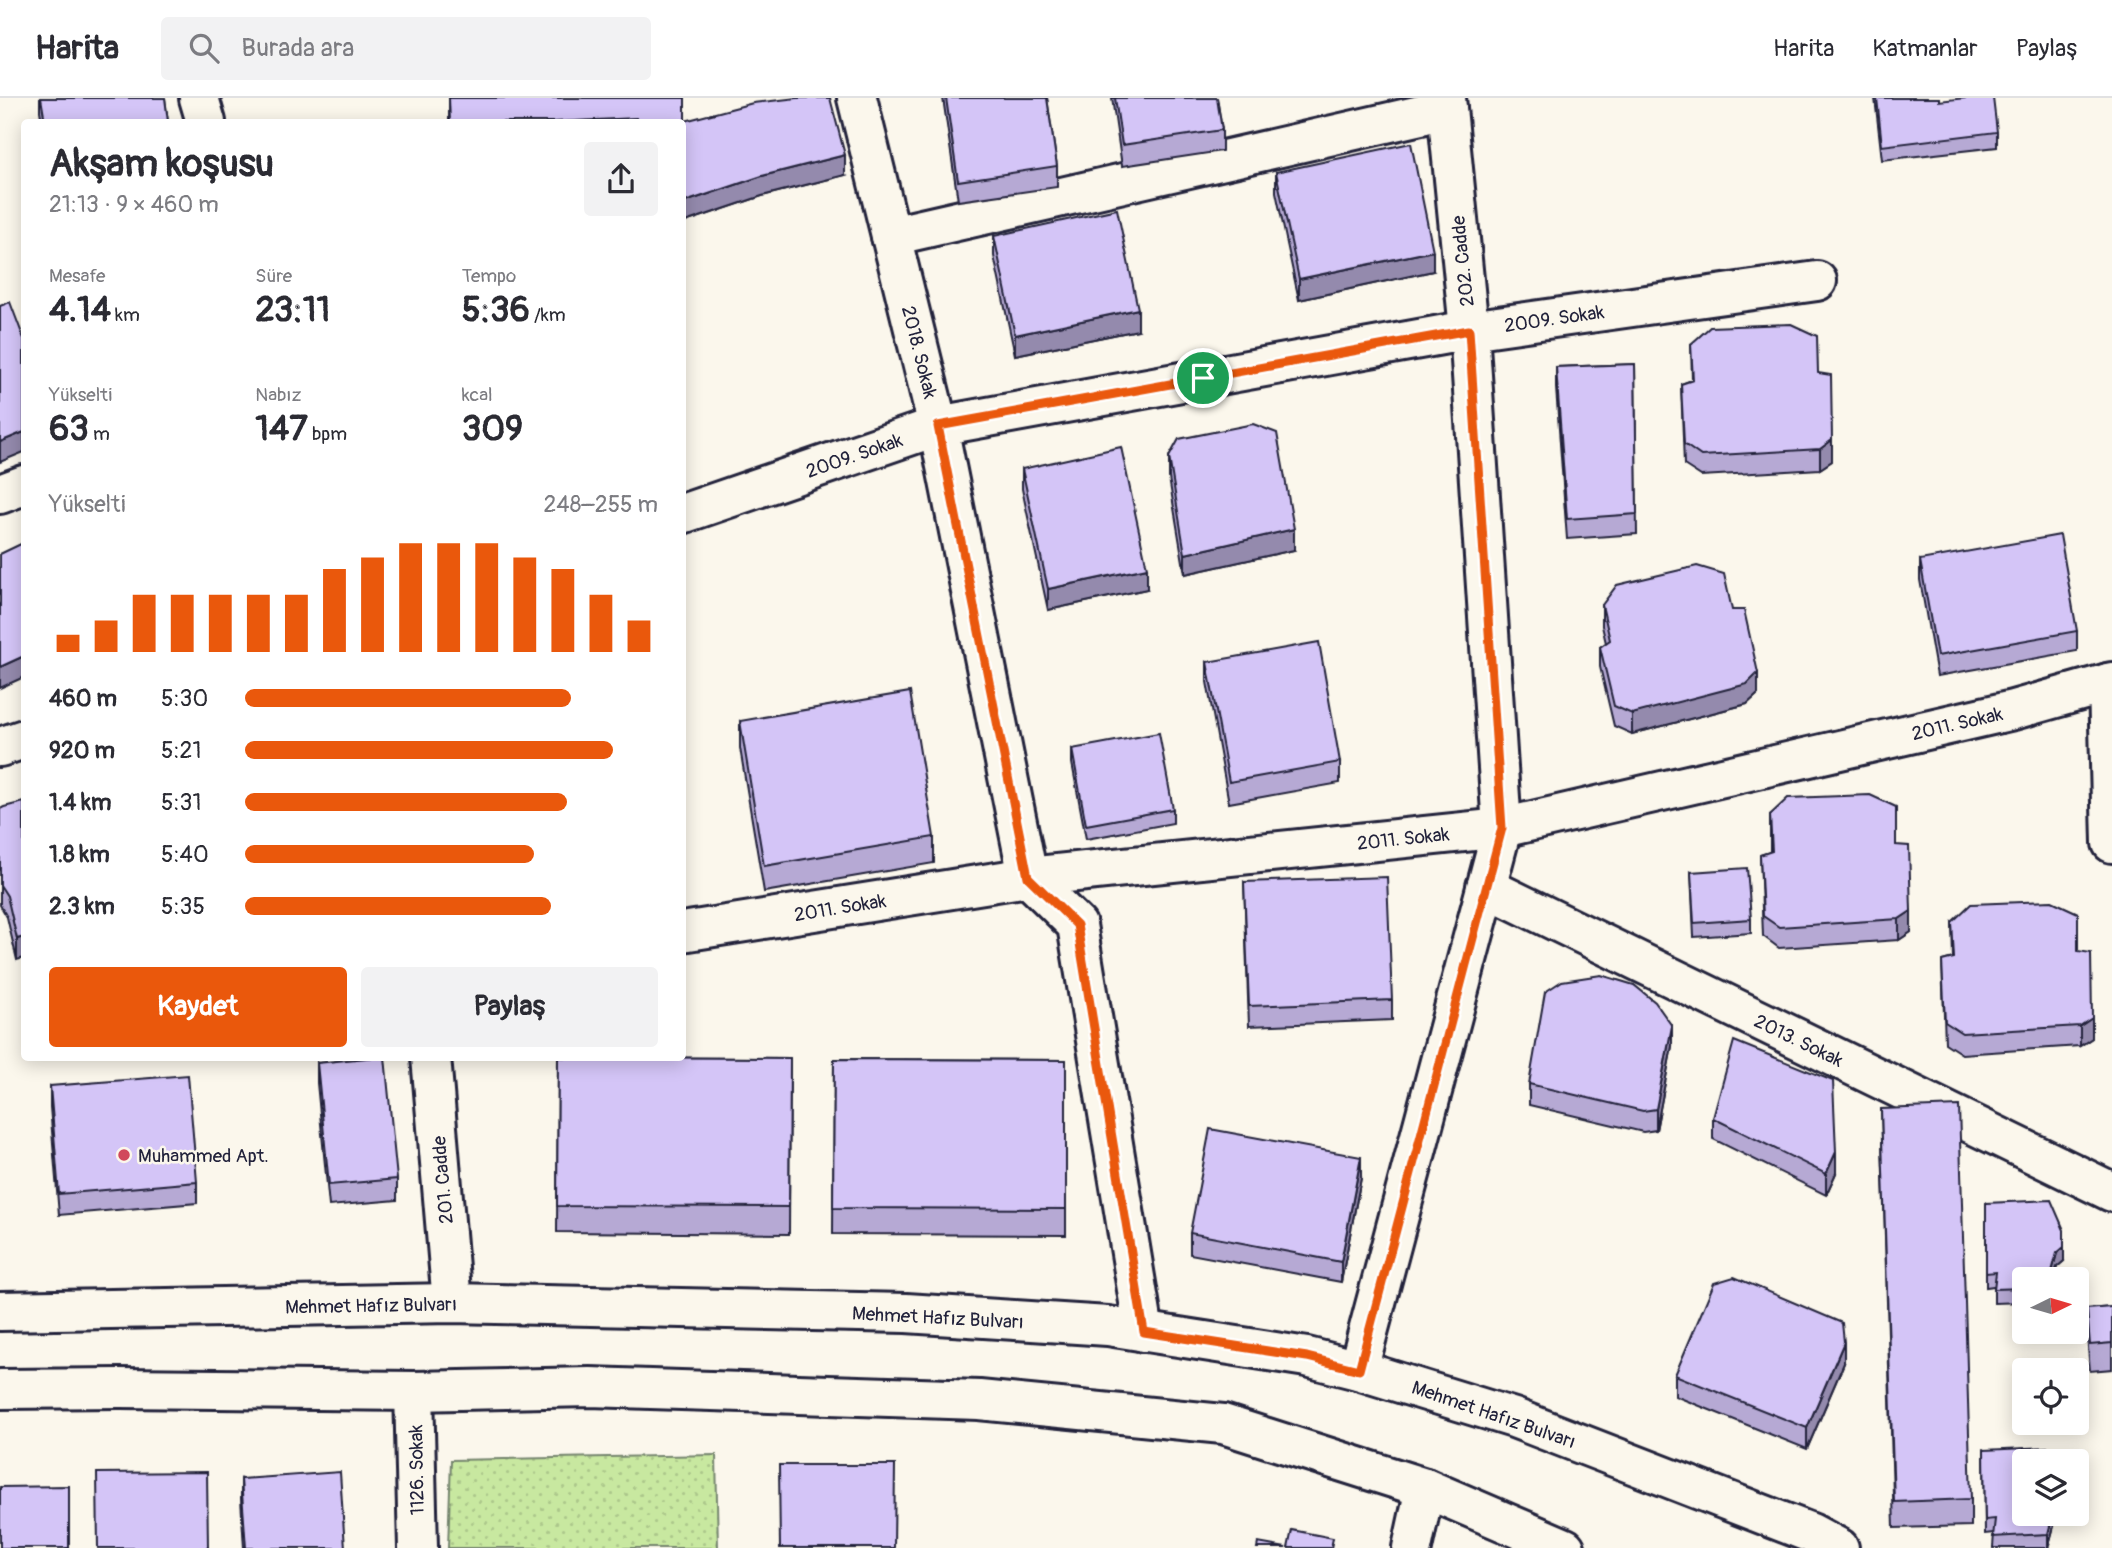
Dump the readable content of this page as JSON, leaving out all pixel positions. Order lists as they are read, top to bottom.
{
  "streets": {
    "street": [
      "202. Cadde",
      "2009. Sokak",
      "2018. Sokak",
      "2011. Sokak",
      "2013. Sokak",
      "201. Cadde",
      "Mehmet Hafız Bulvarı",
      "1126. Sokak"
    ]
  },
  "crossings": [
    ["202. Cadde", "2009. Sokak"],
    ["202. Cadde", "2011. Sokak"],
    ["202. Cadde", "2013. Sokak"],
    ["202. Cadde", "Mehmet Hafız Bulvarı"],
    ["2009. Sokak", "2018. Sokak"],
    ["2018. Sokak", "2011. Sokak"],
    ["201. Cadde", "Mehmet Hafız Bulvarı"]
  ],
  "places": ["Muhammed Apt."],
  "north": "right",
  "page": {
    "header": "Harita",
    "search": "Burada ara",
    "nav": ["Harita", "Katmanlar", "Paylaş"],
    "heading": ["Akşam koşusu", "21:13 · 9 × 460 m"],
    "stats": [
      ["Mesafe", "4.14 km"],
      ["Süre", "23:11"],
      ["Tempo", "5:36 /km"],
      ["Yükselti", "63 m"],
      ["Nabız", "147 bpm"],
      ["kcal", "309"]
    ],
    "chart": ["Yükselti", "248–255 m"],
    "list": [
      {
        "name": "460 m",
        "note": "5:30"
      },
      {
        "name": "920 m",
        "note": "5:21"
      },
      {
        "name": "1.4 km",
        "note": "5:31"
      },
      {
        "name": "1.8 km",
        "note": "5:40"
      },
      {
        "name": "2.3 km",
        "note": "5:35"
      }
    ],
    "buttons": ["Kaydet", "Paylaş"]
  }
}
